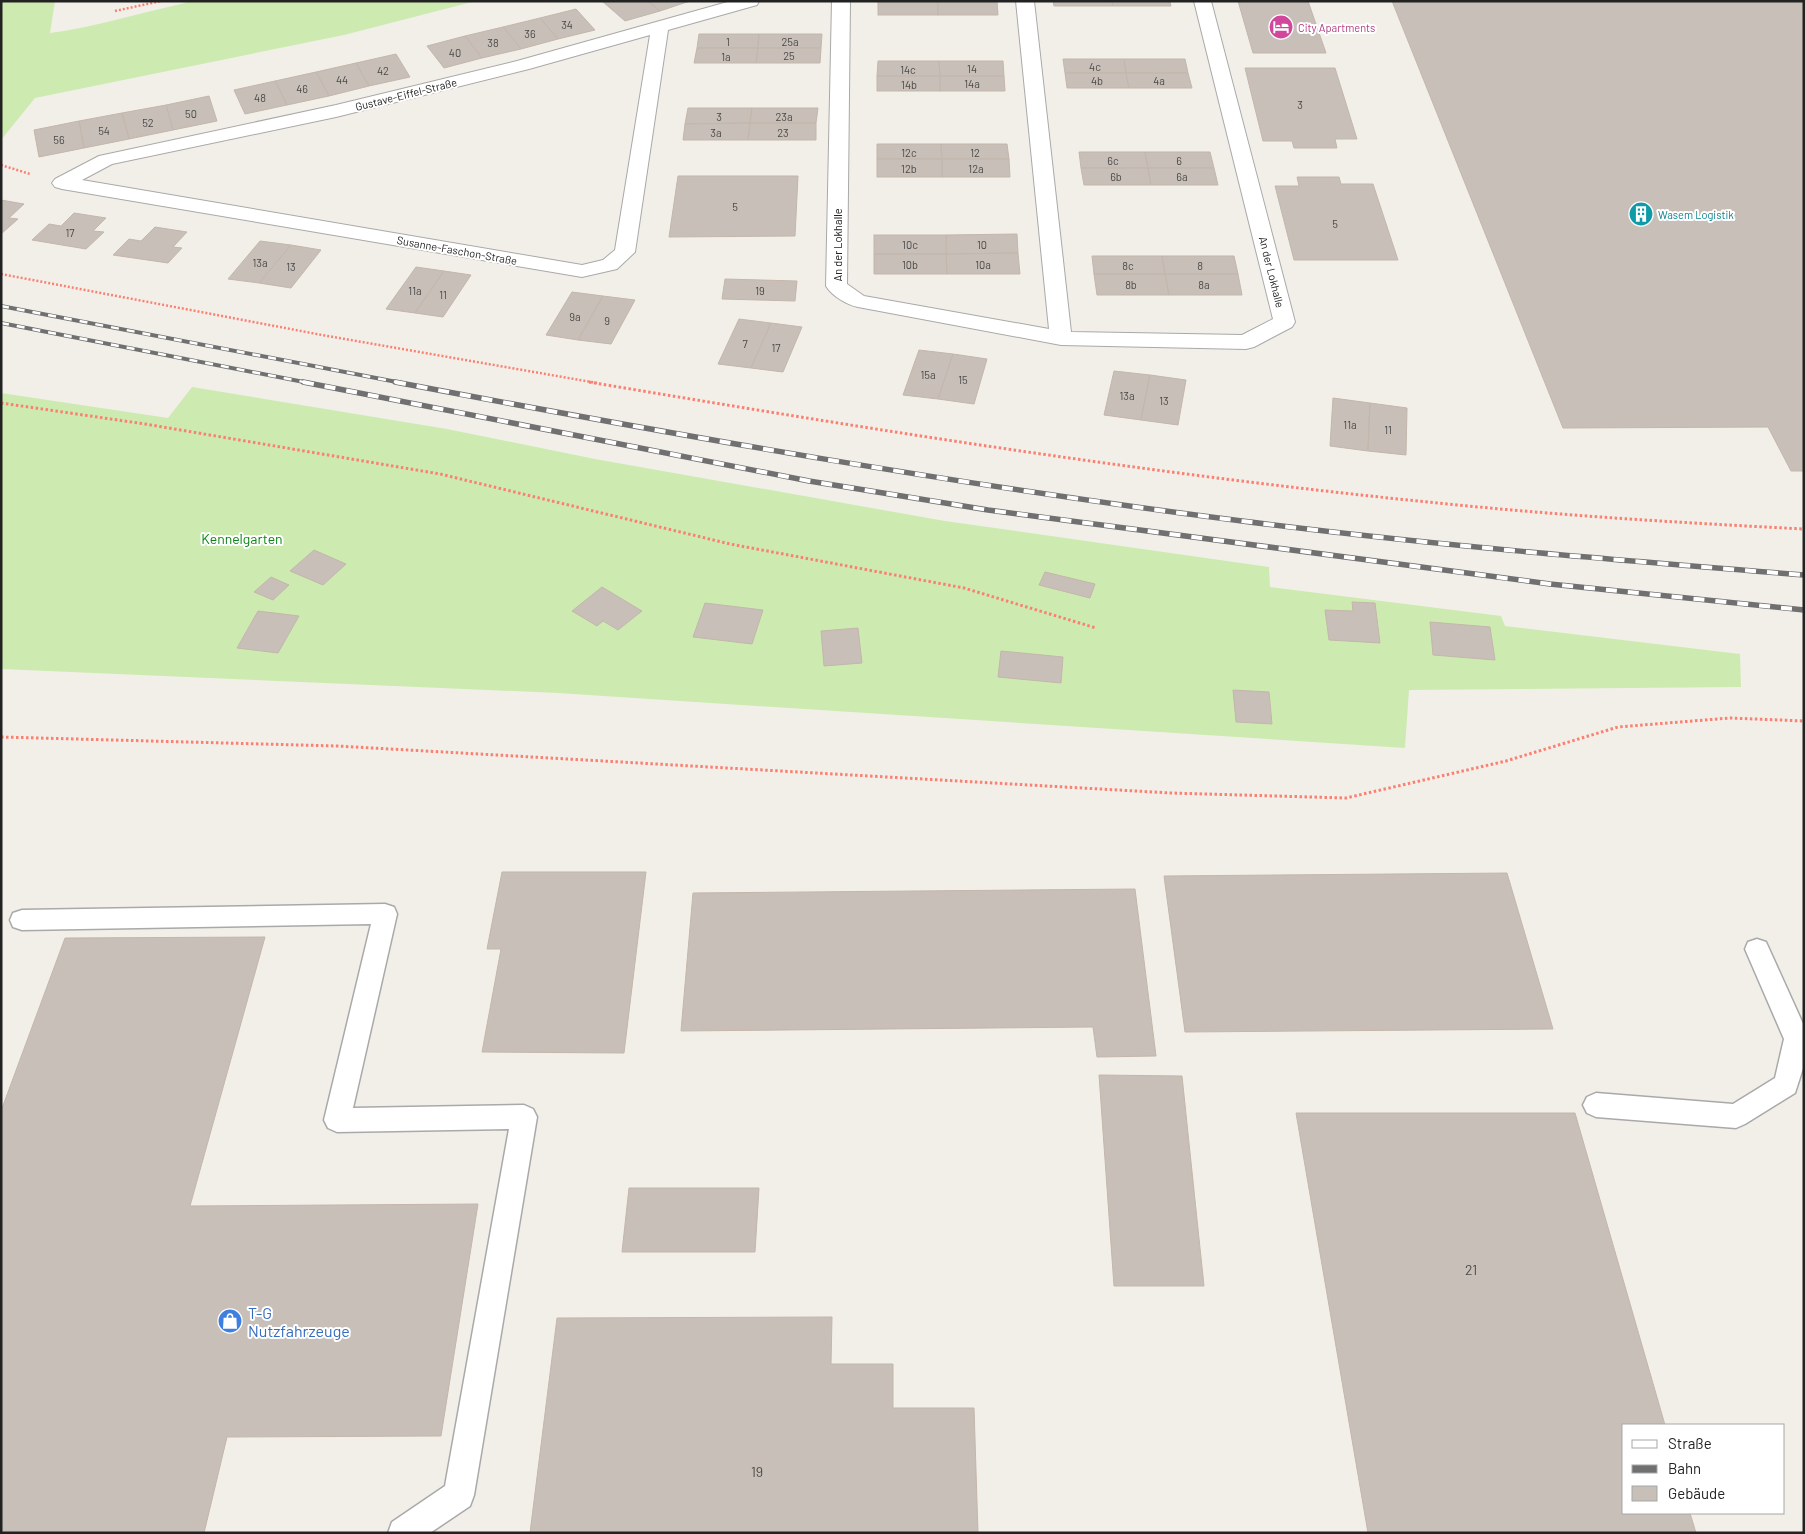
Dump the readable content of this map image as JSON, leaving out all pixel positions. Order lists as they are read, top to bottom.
{
  "streets": {
    "street": ["Gustave-Eiffel-Straße", "An der Lokhalle", "Susanne-Faschon-Straße"]
  },
  "crossings": [
    ["Gustave-Eiffel-Straße", "Susanne-Faschon-Straße"]
  ],
  "parks": ["Kennelgarten"],
  "places": {
    "hotel": ["City Apartments"],
    "building": ["Wasem Logistik"],
    "shop": ["T-G Nutzfahrzeuge"]
  },
  "house_numbers": [
    "34",
    "36",
    "1",
    "25a",
    "38",
    "40",
    "25",
    "1a",
    "4c",
    "14",
    "14c",
    "42",
    "44",
    "4b",
    "4a",
    "14a",
    "14b",
    "46",
    "48",
    "3",
    "50",
    "3",
    "23a",
    "52",
    "54",
    "3a",
    "23",
    "56",
    "12c",
    "12",
    "6c",
    "6",
    "12b",
    "12a",
    "6b",
    "6a",
    "5",
    "5",
    "17",
    "10c",
    "10",
    "13a",
    "10b",
    "10a",
    "8c",
    "8",
    "13",
    "8b",
    "8a",
    "11a",
    "19",
    "11",
    "9a",
    "9",
    "7",
    "17",
    "15a",
    "15",
    "13a",
    "13",
    "11a",
    "11",
    "21",
    "19"
  ],
  "legend": ["Straße", "Bahn", "Gebäude"]
}
